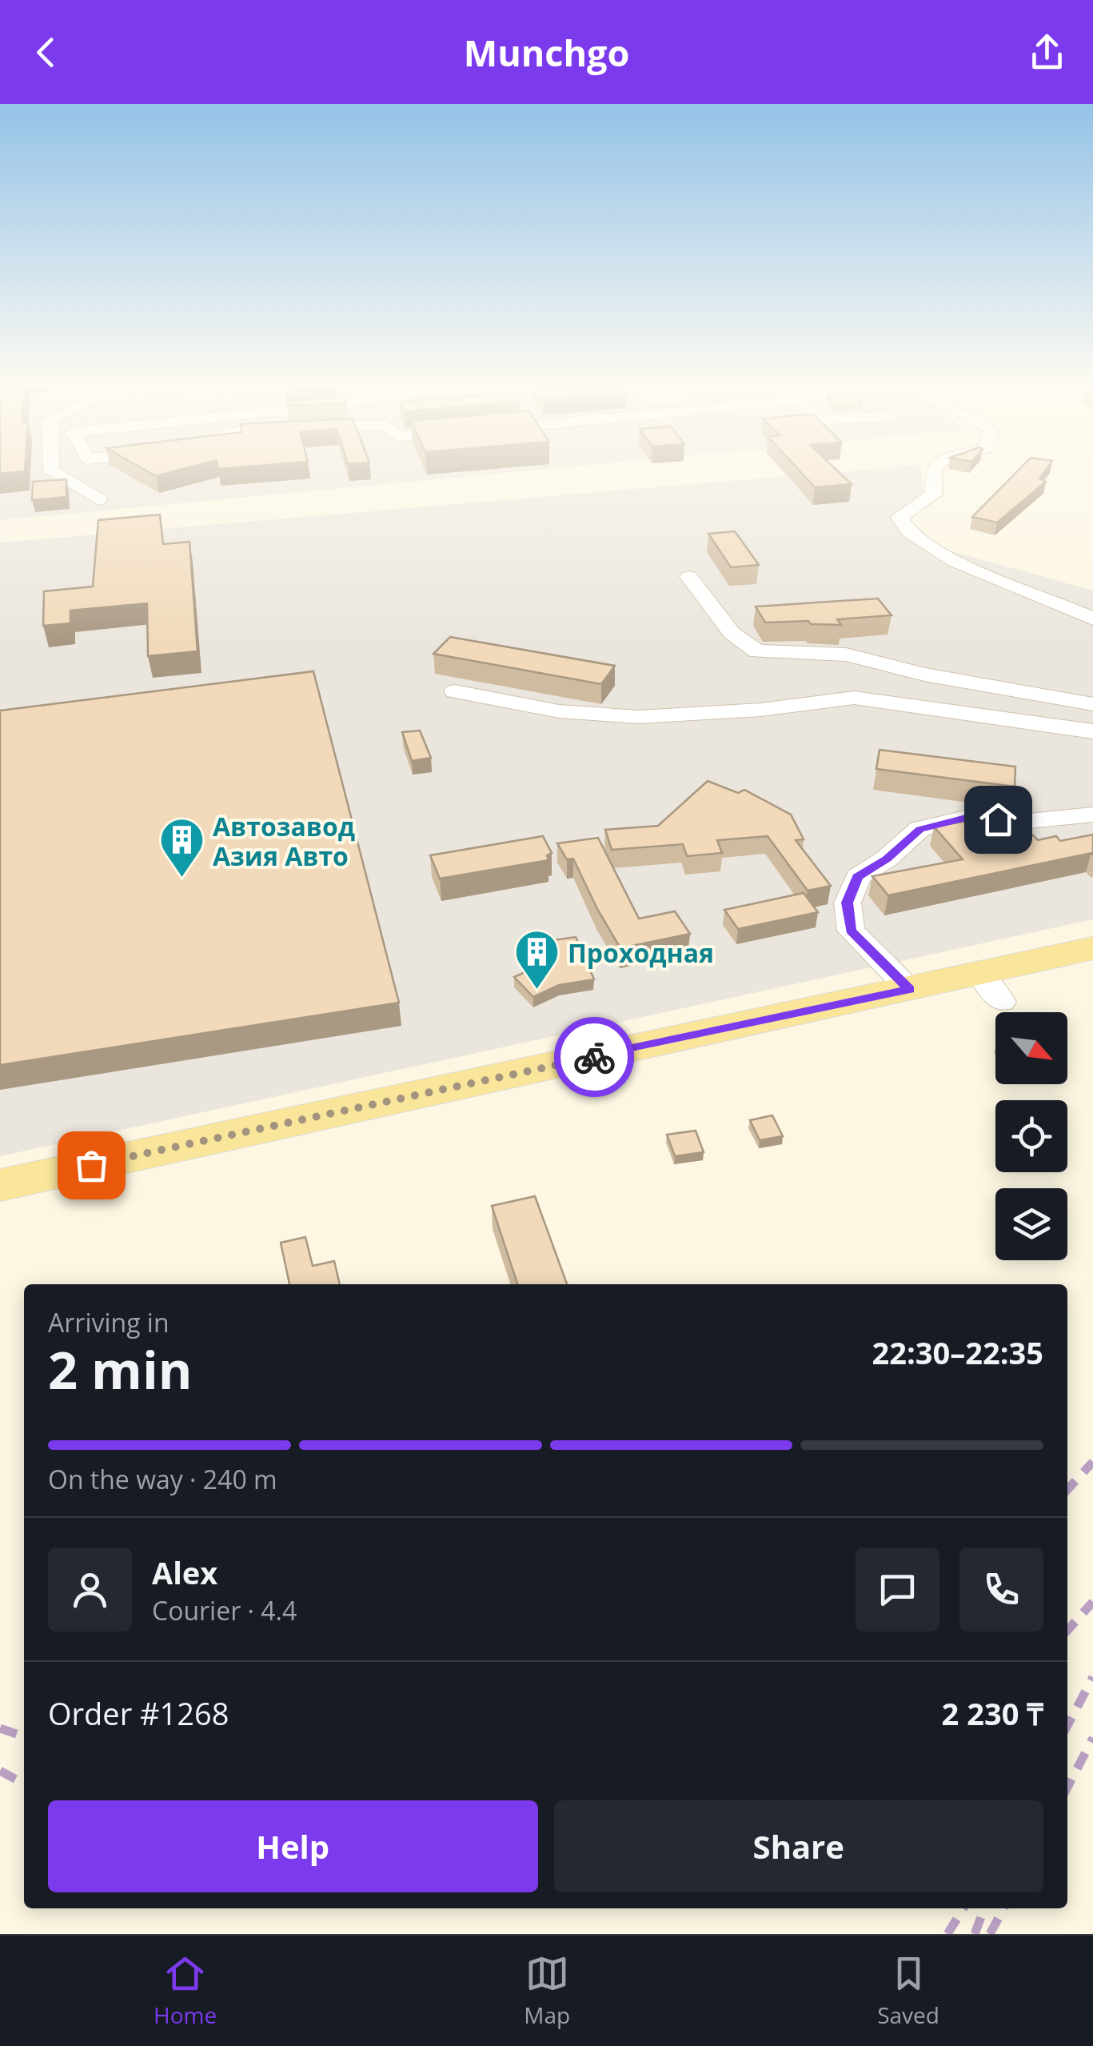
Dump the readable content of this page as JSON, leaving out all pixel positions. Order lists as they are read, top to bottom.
{
  "places": {
    "building": ["Автозавод Азия Авто", "Проходная"]
  },
  "north": "bottom right",
  "page": {
    "header": "Munchgo",
    "heading": ["2 min", "Arriving in", "22:30–22:35"],
    "panel": [
      "Alex",
      "Courier · 4.4",
      "Order #1268",
      "2 230 ₸"
    ],
    "bar": "On the way · 240 m",
    "buttons": ["Help", "Share"],
    "tabs": ["Home", "Map", "Saved"]
  }
}
